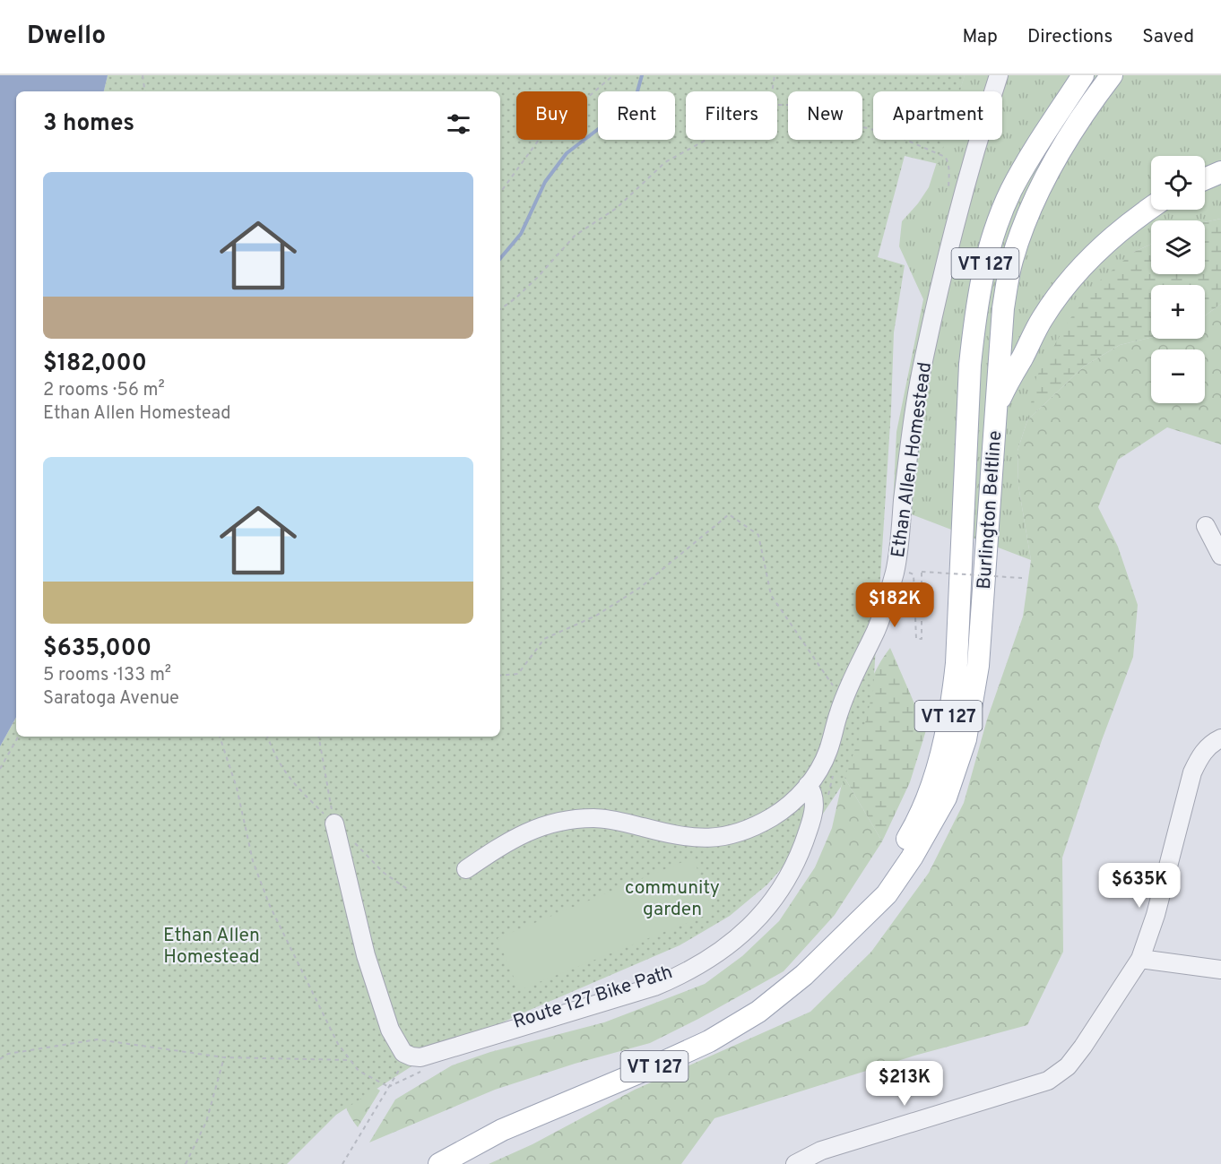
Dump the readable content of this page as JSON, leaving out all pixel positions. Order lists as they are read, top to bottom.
{
  "streets": {
    "main road": ["VT 127", "Burlington Beltline"],
    "street": ["Ethan Allen Homestead"]
  },
  "parks": ["community garden", "Ethan Allen Homestead"],
  "page": {
    "header": "Dwello",
    "nav": ["Map", "Directions", "Saved"],
    "chip": [
      "Buy",
      "Rent",
      "Filters",
      "New",
      "Apartment"
    ],
    "heading": "3 homes",
    "map_buttons": ["+", "−"],
    "list": [
      {
        "name": "$182,000",
        "note": "2 rooms · 56 m² · Ethan Allen Homestead"
      },
      {
        "name": "$635,000",
        "note": "5 rooms · 133 m² · Saratoga Avenue"
      }
    ],
    "price": ["$182K", "$635K", "$213K"]
  }
}
